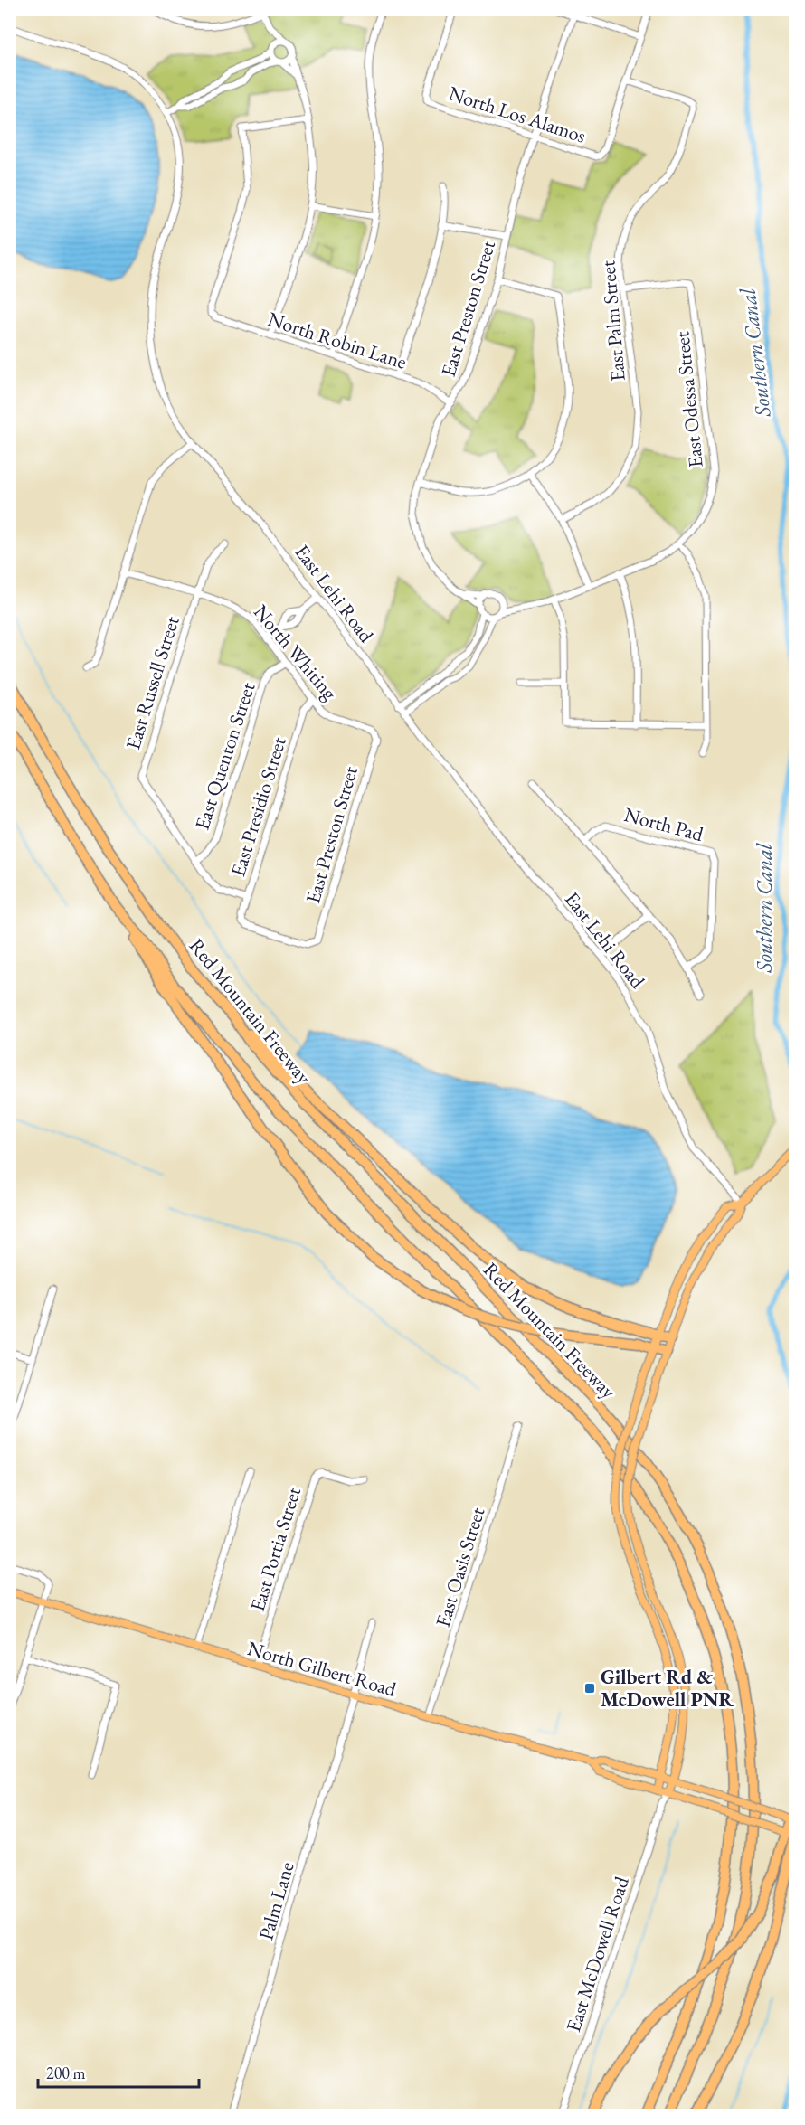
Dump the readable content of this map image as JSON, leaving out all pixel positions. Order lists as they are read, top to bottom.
{
  "streets": {
    "highway": ["Red Mountain Freeway"],
    "main road": ["North Gilbert Road", "East McDowell Road"],
    "street": [
      "North Los Alamos",
      "East Preston Street",
      "East Palm Street",
      "North Robin Lane",
      "East Odessa Street",
      "East Lehi Road",
      "North Whiting",
      "East Russell Street",
      "East Quenton Street",
      "East Presidio Street",
      "North Pad",
      "East Portia Street",
      "East Oasis Street",
      "Palm Lane"
    ]
  },
  "crossings": [
    ["North Los Alamos", "East Preston Street"],
    ["North Los Alamos", "East Palm Street"],
    ["East Preston Street", "North Robin Lane"],
    ["East Preston Street", "East Odessa Street"],
    ["East Preston Street", "North Whiting"],
    ["East Preston Street", "East Presidio Street"],
    ["East Palm Street", "East Odessa Street"],
    ["East Lehi Road", "East McDowell Road"],
    ["North Whiting", "East Russell Street"],
    ["North Whiting", "East Quenton Street"],
    ["North Whiting", "East Presidio Street"],
    ["East Russell Street", "East Quenton Street"],
    ["East Portia Street", "North Gilbert Road"],
    ["East Oasis Street", "North Gilbert Road"],
    ["North Gilbert Road", "Palm Lane"],
    ["North Gilbert Road", "East McDowell Road"]
  ],
  "water": ["Southern Canal"],
  "places": {
    "transit": ["Gilbert Rd & McDowell PNR"]
  },
  "scale_bar": "200 m"
}
